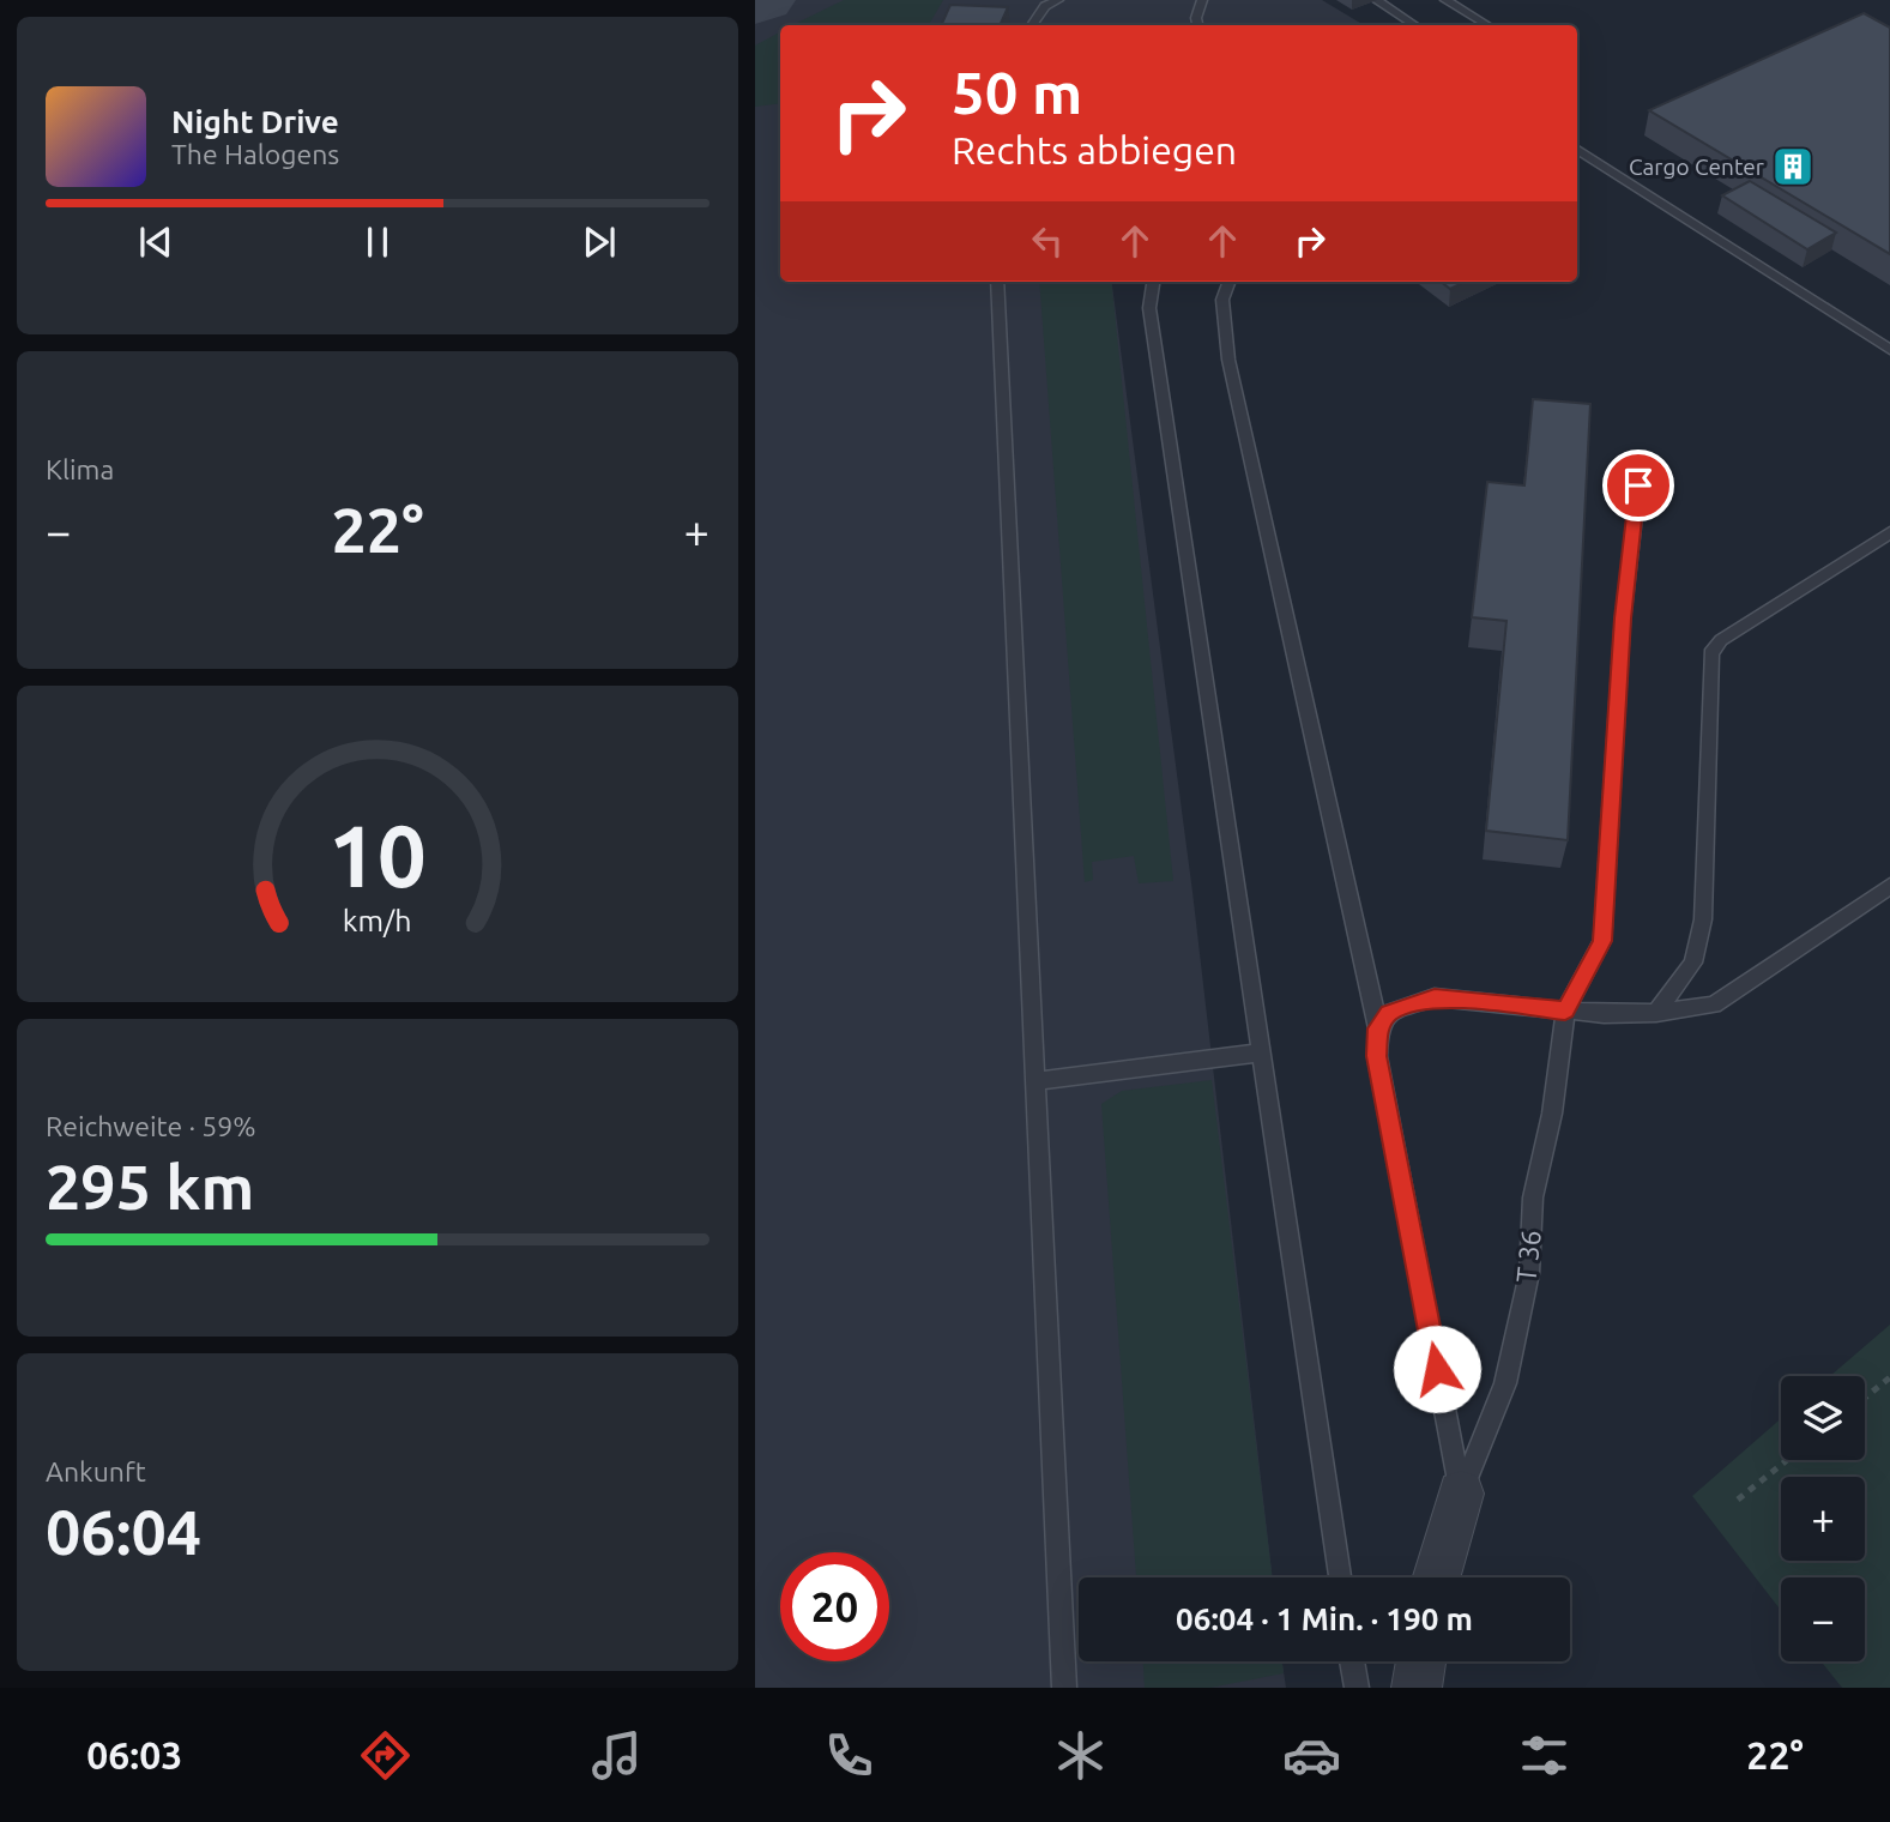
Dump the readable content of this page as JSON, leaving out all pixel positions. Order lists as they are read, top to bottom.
{
  "streets": {
    "lane": ["T 36"]
  },
  "places": {
    "building": ["Cargo Center"]
  },
  "page": {
    "turn": ["50 m", "Rechts abbiegen"],
    "song": ["Night Drive", "The Halogens"],
    "tile": [
      "Klima",
      ["Reichweite · 59%", "295 km"],
      ["Ankunft", "06:04"]
    ],
    "heat": ["−", "22°", "+"],
    "map_buttons": ["+", "−"],
    "limit": "20",
    "trip": "06:04 · 1 Min. · 190 m",
    "tabs": ["06:03", "22°"],
    "gauge": ["10", "km/h"]
  }
}
